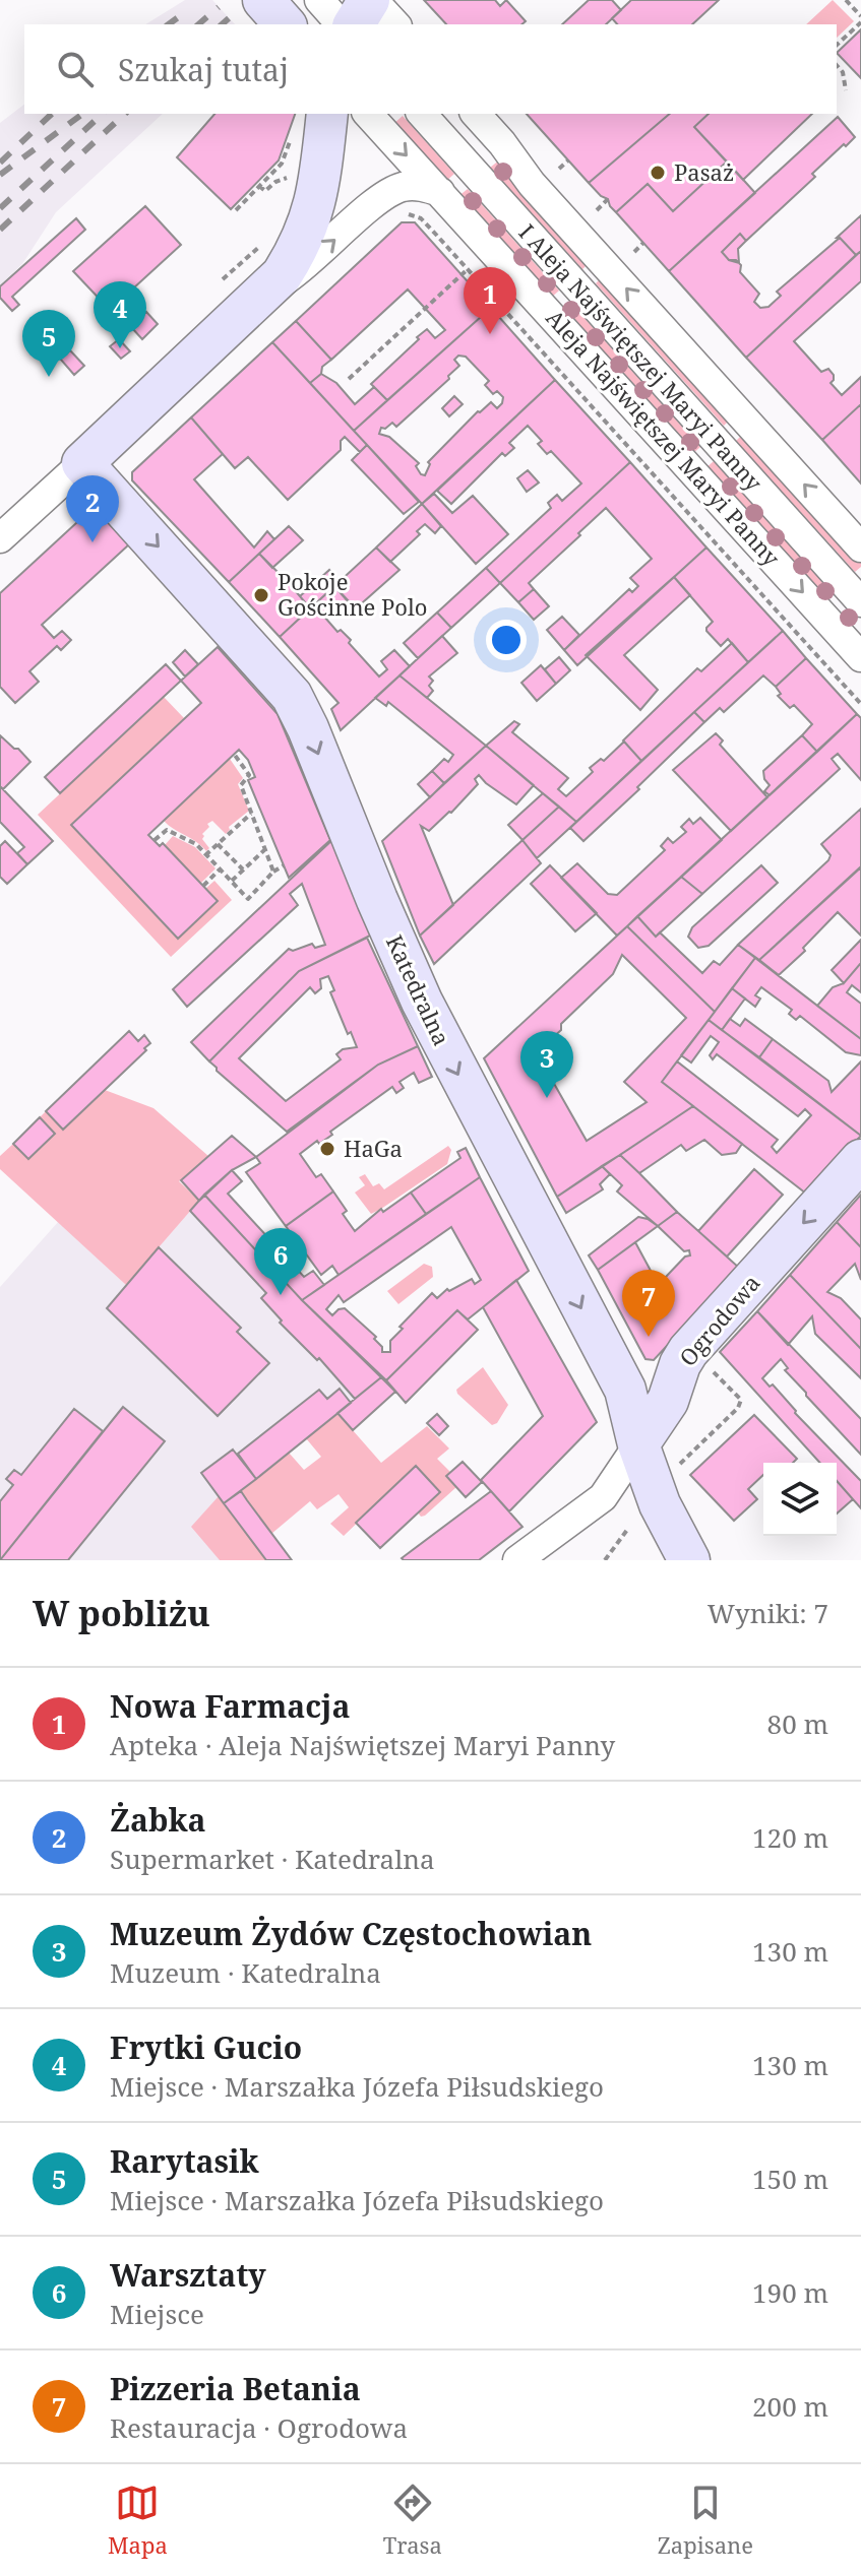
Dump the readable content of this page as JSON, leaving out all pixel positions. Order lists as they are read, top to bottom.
{
  "streets": {
    "street": [
      "I Aleja Najświętszej Maryi Panny",
      "Aleja Najświętszej Maryi Panny",
      "Katedralna",
      "Ogrodowa"
    ]
  },
  "crossings": [
    ["Katedralna", "Ogrodowa"]
  ],
  "one_way": ["Katedralna", "Ogrodowa"],
  "places": ["Pasaż", "Pokoje Gościnne Polo", "HaGa"],
  "page": {
    "search": "Szukaj tutaj",
    "pins": [
      "1",
      "4",
      "5",
      "2",
      "3",
      "6",
      "7"
    ],
    "heading": ["W pobliżu", "Wyniki: 7"],
    "list": [
      {
        "mark": "1",
        "name": "Nowa Farmacja",
        "note": "Apteka · Aleja Najświętszej Maryi Panny",
        "value": "80 m"
      },
      {
        "mark": "2",
        "name": "Żabka",
        "note": "Supermarket · Katedralna",
        "value": "120 m"
      },
      {
        "mark": "3",
        "name": "Muzeum Żydów Częstochowian",
        "note": "Muzeum · Katedralna",
        "value": "130 m"
      },
      {
        "mark": "4",
        "name": "Frytki Gucio",
        "note": "Miejsce · Marszałka Józefa Piłsudskiego",
        "value": "130 m"
      },
      {
        "mark": "5",
        "name": "Rarytasik",
        "note": "Miejsce · Marszałka Józefa Piłsudskiego",
        "value": "150 m"
      },
      {
        "mark": "6",
        "name": "Warsztaty",
        "note": "Miejsce",
        "value": "190 m"
      },
      {
        "mark": "7",
        "name": "Pizzeria Betania",
        "note": "Restauracja · Ogrodowa",
        "value": "200 m"
      }
    ],
    "nav": ["Mapa", "Trasa", "Zapisane"]
  }
}
